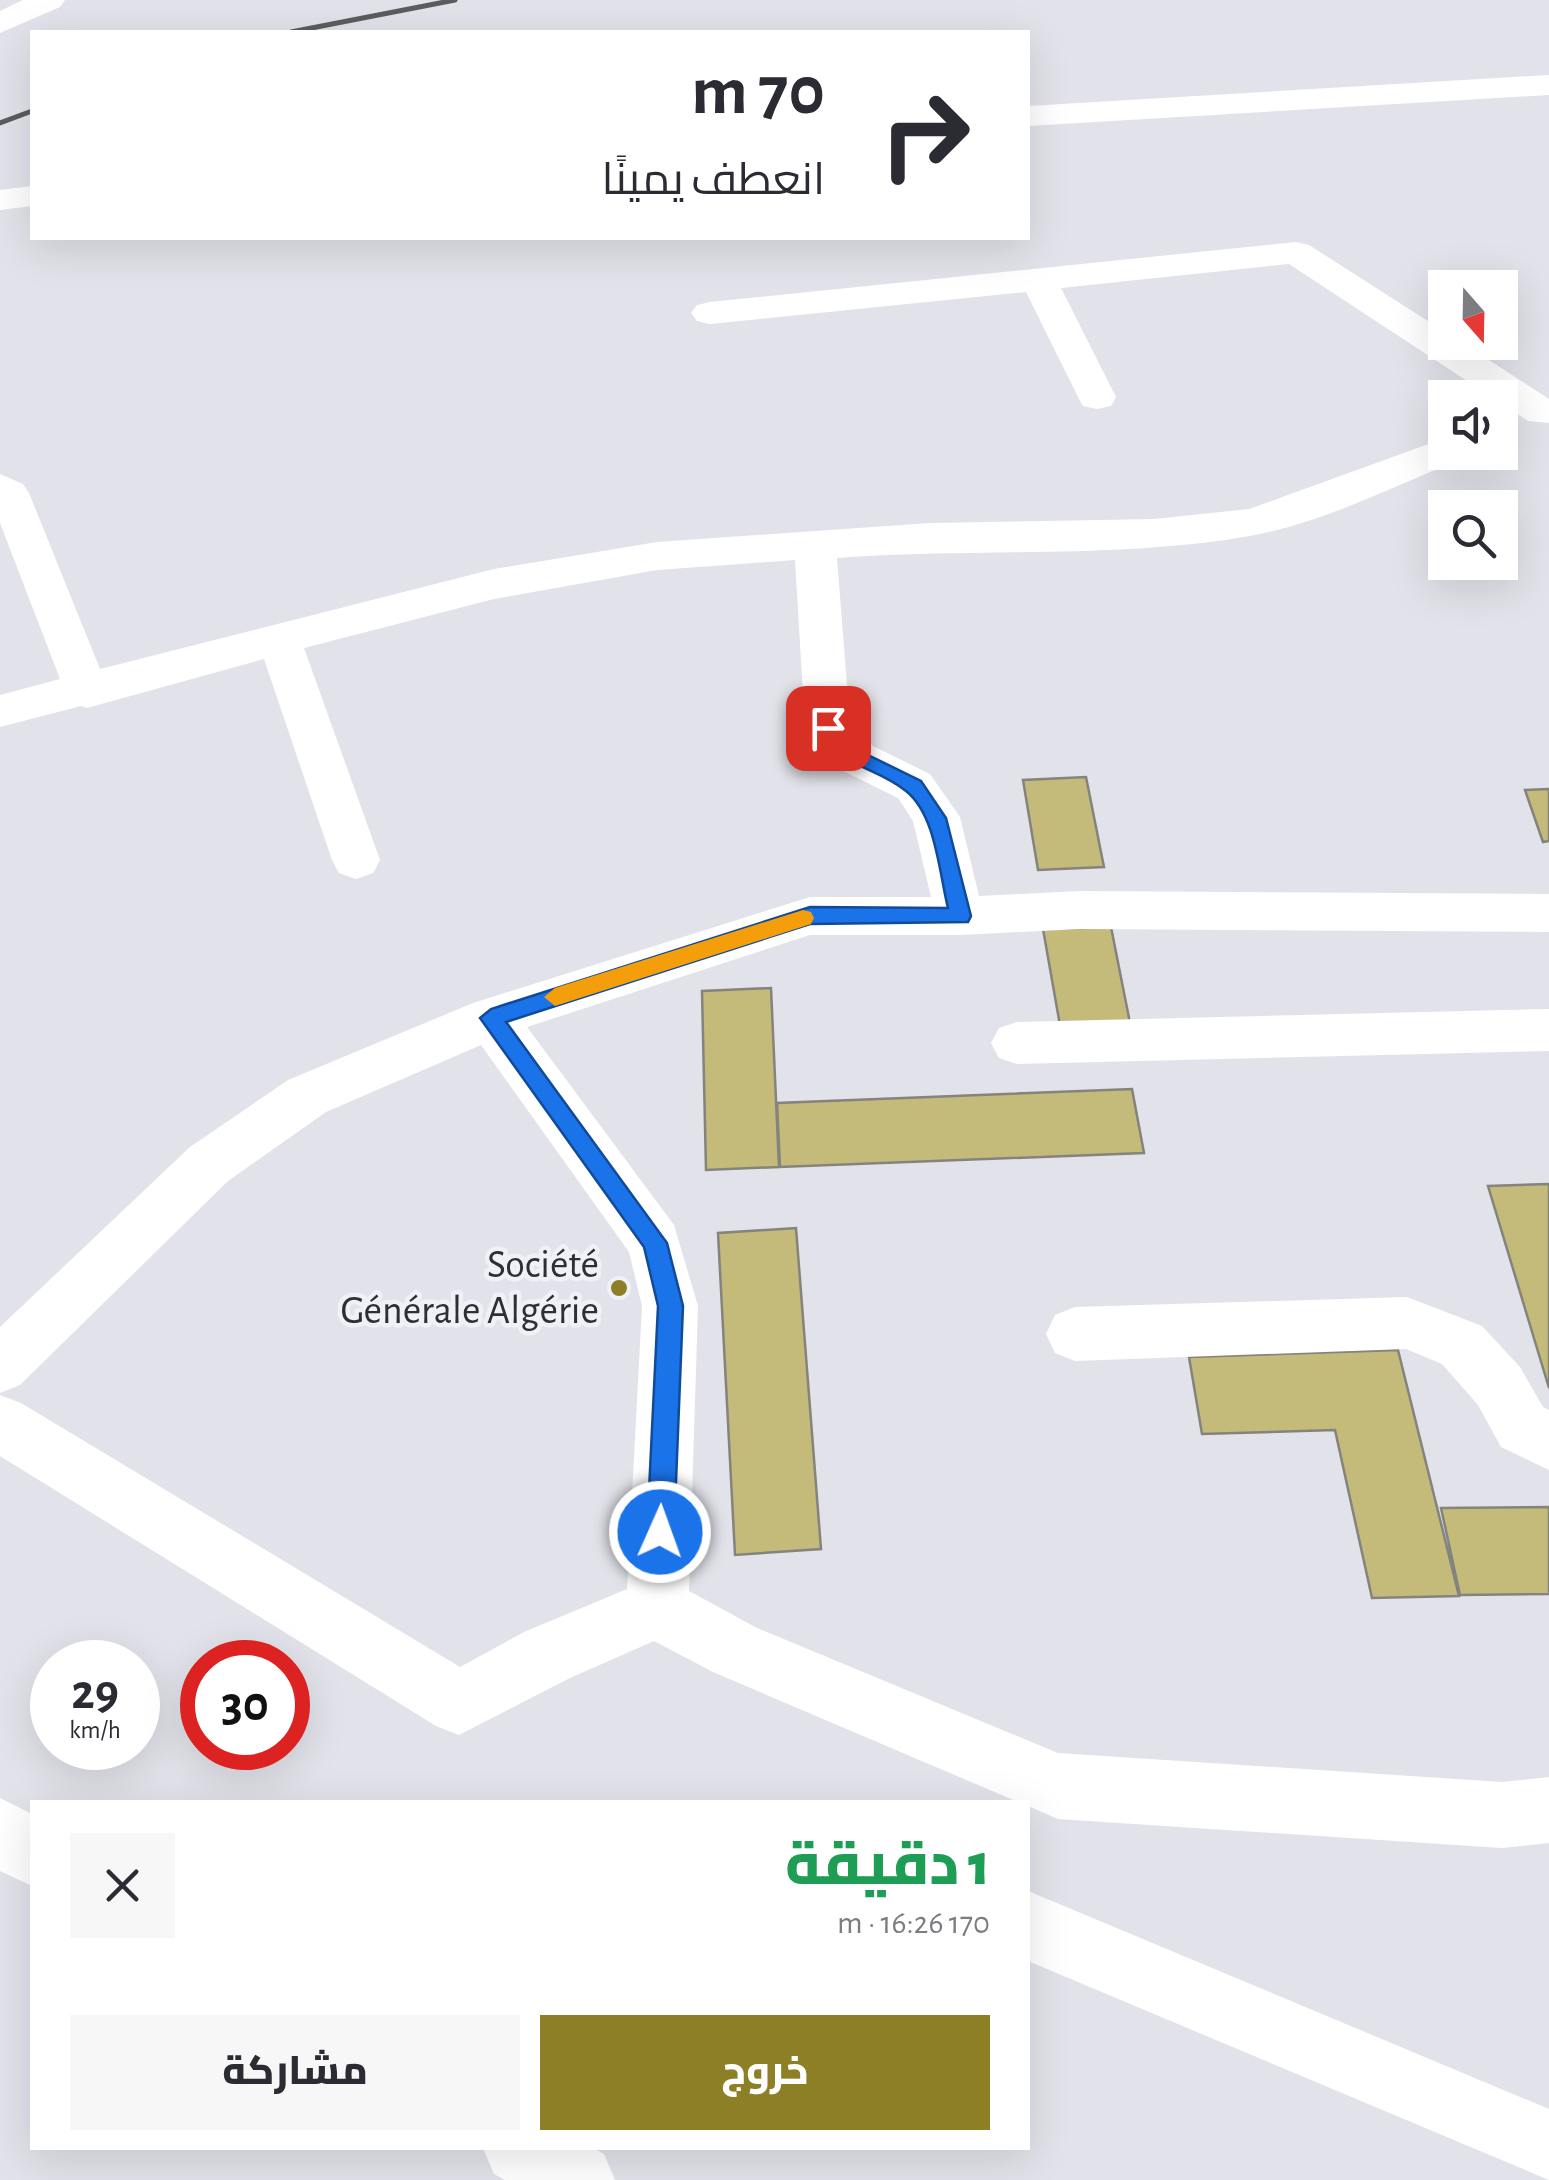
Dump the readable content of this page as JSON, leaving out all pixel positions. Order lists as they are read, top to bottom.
{
  "places": ["Société Générale Algérie"],
  "north": "bottom",
  "page": {
    "turn": ["70 m", "انعطف يمينًا"],
    "speed": "29 km/h",
    "limit": "30",
    "heading": ["1 دقيقة", "170 m · 16:26"],
    "buttons": ["خروج", "مشاركة"]
  }
}
